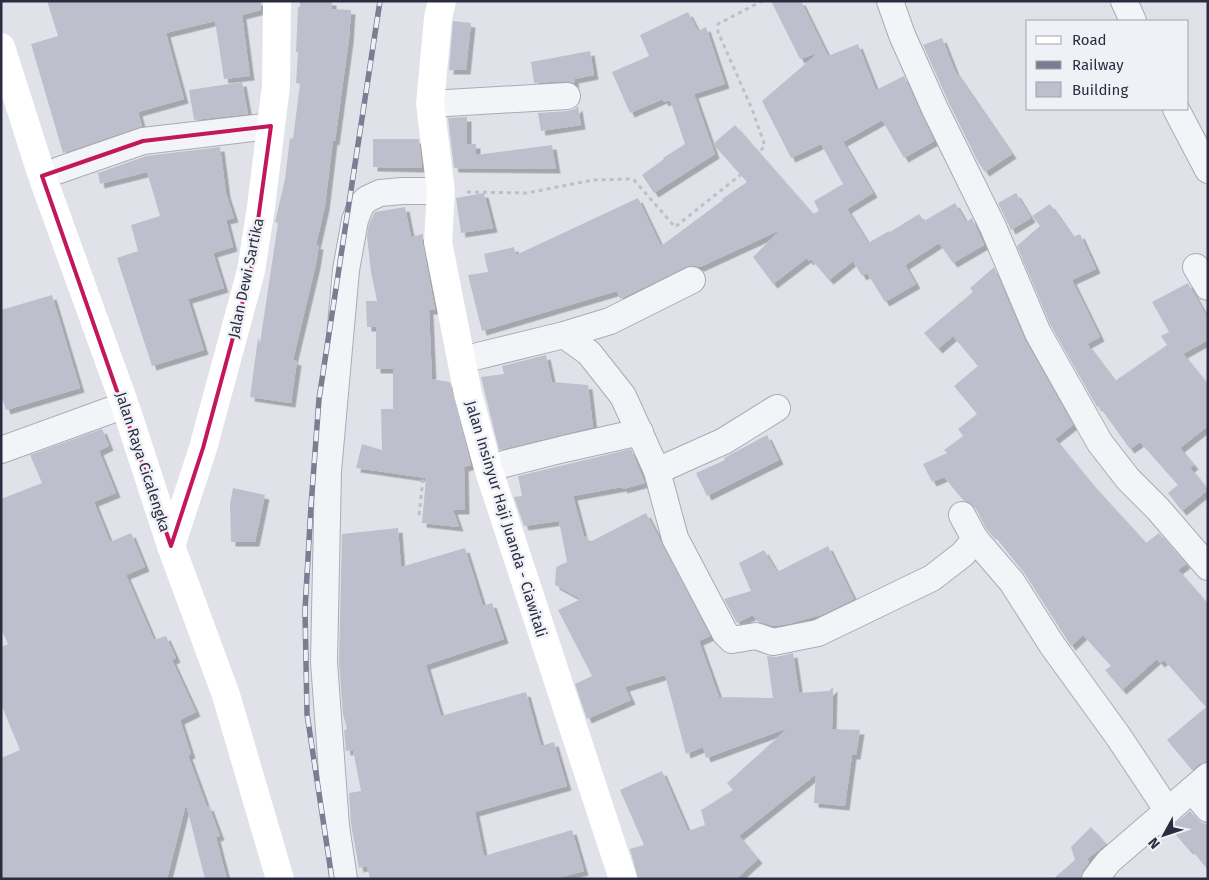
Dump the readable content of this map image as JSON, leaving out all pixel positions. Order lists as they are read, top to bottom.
{
  "streets": {
    "street": ["Jalan Dewi Sartika", "Jalan Raya Cicalengka", "Jalan Insinyur Haji Juanda - Ciawitali"]
  },
  "crossings": [
    ["Jalan Dewi Sartika", "Jalan Raya Cicalengka"]
  ],
  "legend": ["Road", "Railway", "Building"],
  "north": "bottom left"
}
